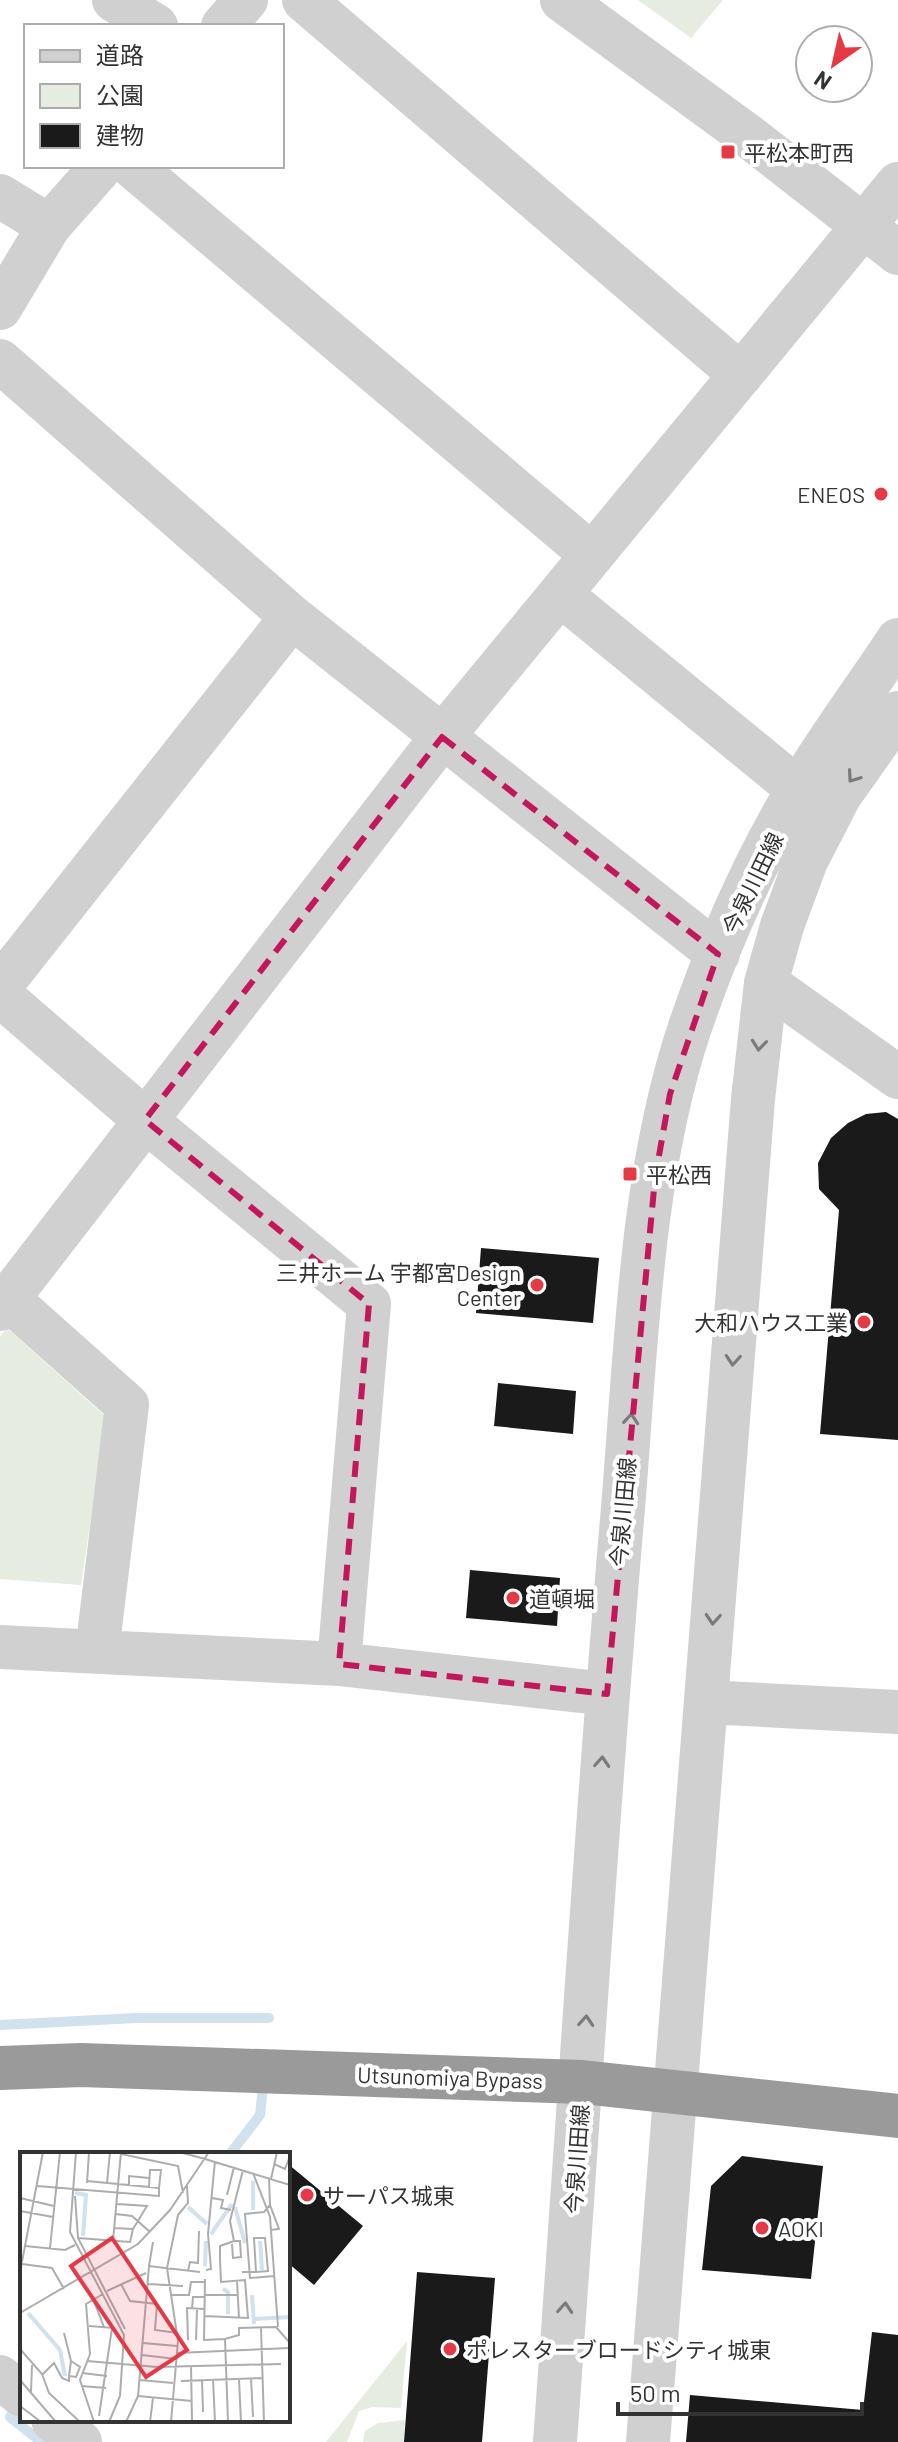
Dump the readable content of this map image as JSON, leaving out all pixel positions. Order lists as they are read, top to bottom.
{
  "streets": {
    "highway": ["Utsunomiya Bypass"],
    "street": ["今泉川田線"]
  },
  "crossings": [
    ["今泉川田線", "Utsunomiya Bypass"]
  ],
  "places": {
    "transit": ["平松本町西", "平松西"],
    "other": [
      "ENEOS",
      "三井ホーム 宇都宮Design Center",
      "大和ハウス工業",
      "道頓堀",
      "サーパス城東",
      "AOKI",
      "ポレスターブロードシティ城東"
    ]
  },
  "legend": ["道路", "公園", "建物"],
  "scale_bar": "50 m",
  "north": "bottom left"
}
